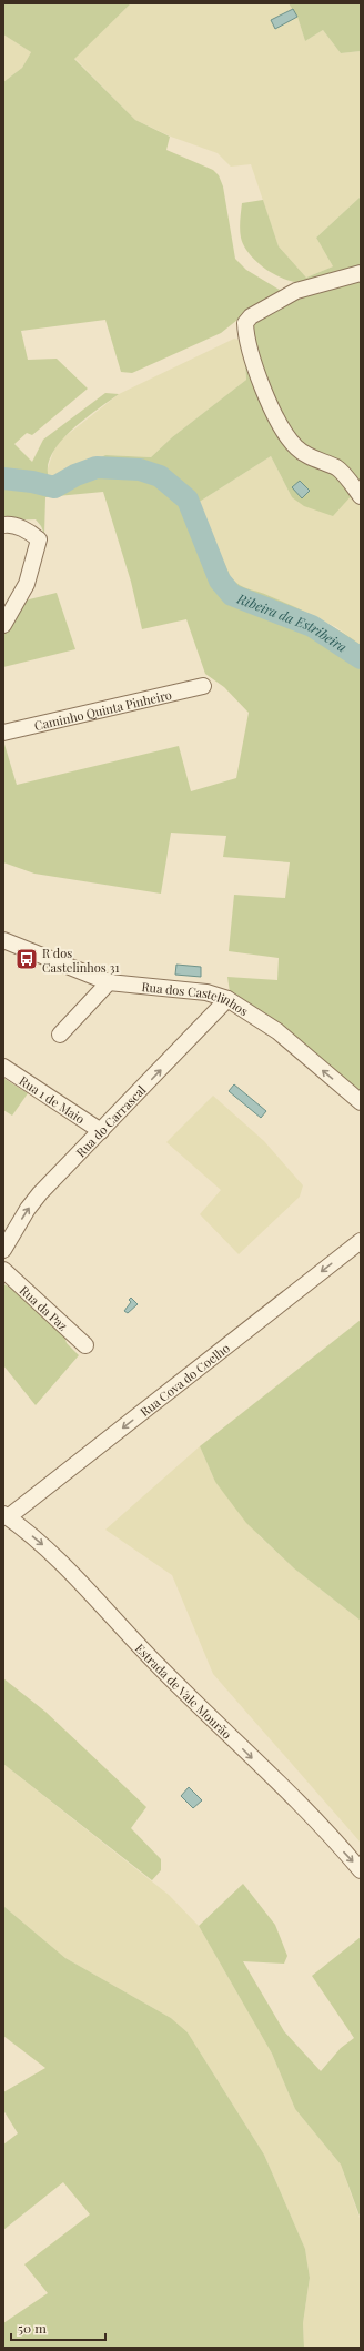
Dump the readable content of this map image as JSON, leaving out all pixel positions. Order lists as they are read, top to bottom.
{
  "streets": {
    "street": [
      "Caminho Quinta Pinheiro",
      "Rua dos Castelinhos",
      "Rua 1 de Maio",
      "Rua do Carrascal",
      "Rua da Paz",
      "Rua Cova do Coelho",
      "Estrada de Vale Mourão"
    ]
  },
  "crossings": [
    ["Rua dos Castelinhos", "Rua do Carrascal"],
    ["Rua 1 de Maio", "Rua do Carrascal"],
    ["Rua Cova do Coelho", "Estrada de Vale Mourão"]
  ],
  "one_way": [
    "Rua dos Castelinhos",
    "Rua do Carrascal",
    "Rua Cova do Coelho",
    "Estrada de Vale Mourão"
  ],
  "water": ["Ribeira da Estribeira"],
  "places": {
    "bus stop": ["R dos Castelinhos 31"]
  },
  "scale_bar": "50 m"
}
